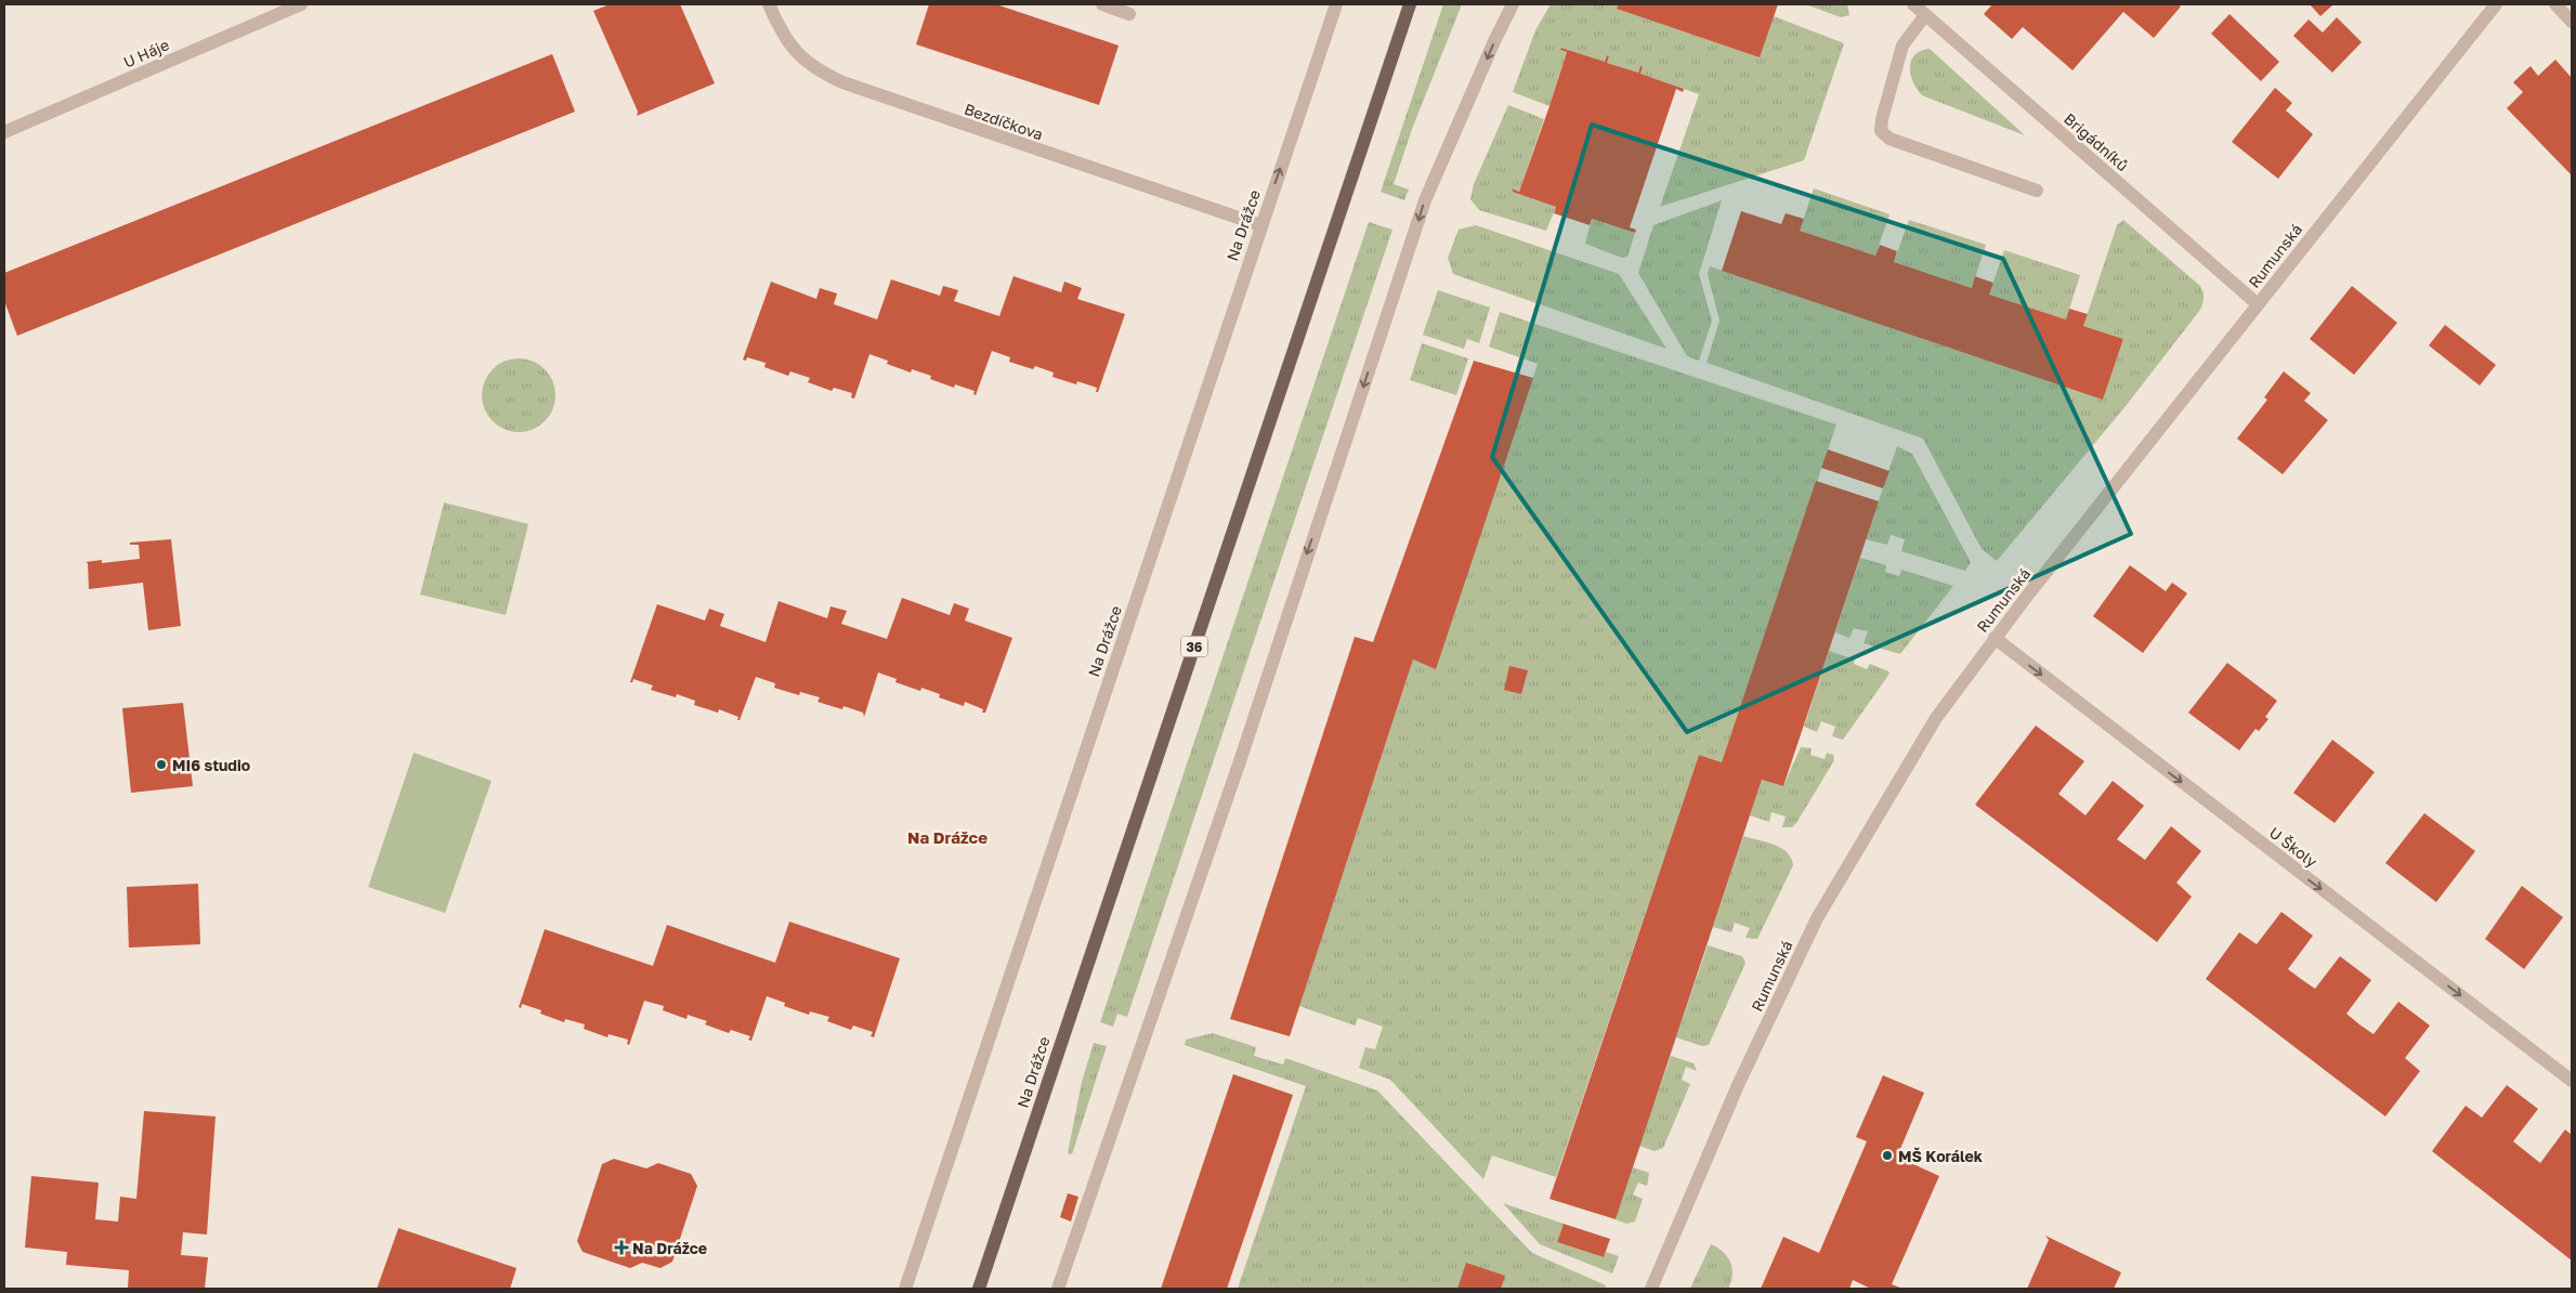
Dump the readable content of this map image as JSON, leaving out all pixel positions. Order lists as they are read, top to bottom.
{
  "streets": {
    "main road": ["Na Drážce", "36"],
    "street": [
      "U Háje",
      "Bezdíčkova",
      "Brigádníků",
      "Rumunská",
      "U Školy"
    ]
  },
  "crossings": [
    ["Bezdíčkova", "Na Drážce"],
    ["Brigádníků", "Rumunská"],
    ["Rumunská", "U Školy"]
  ],
  "one_way": ["U Školy"],
  "districts": ["Na Drážce"],
  "places": {
    "other": ["MI6 studio", "MŠ Korálek"],
    "health": ["Na Drážce"]
  }
}
